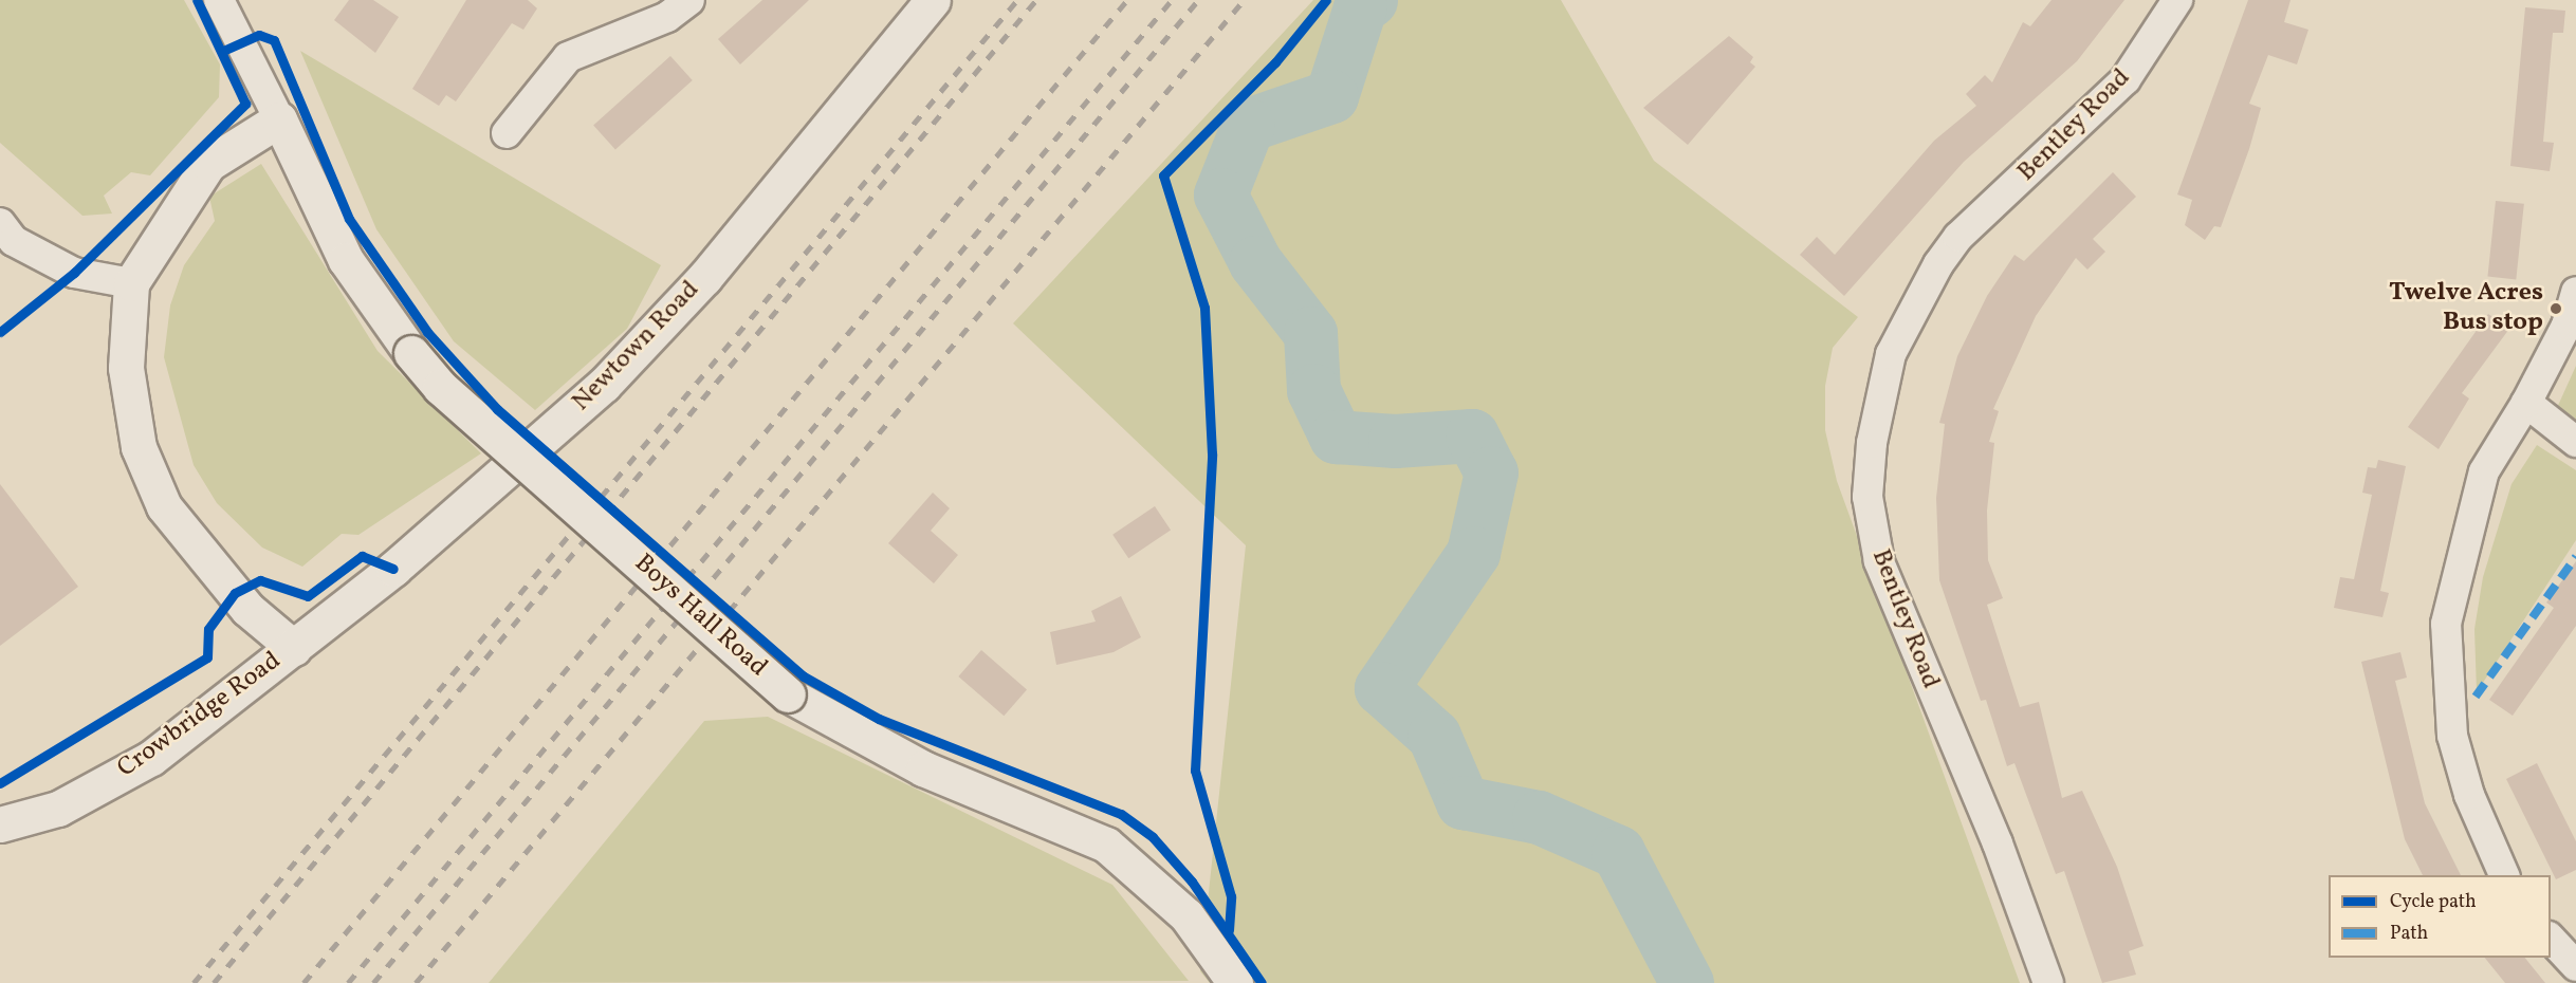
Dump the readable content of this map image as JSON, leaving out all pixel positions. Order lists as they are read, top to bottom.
{
  "streets": {
    "street": [
      "Bentley Road",
      "Newtown Road",
      "Boys Hall Road",
      "Crowbridge Road"
    ]
  },
  "crossings": [
    ["Newtown Road", "Crowbridge Road"]
  ],
  "places": ["Twelve Acres Bus stop"],
  "legend": ["Cycle path", "Path"]
}
